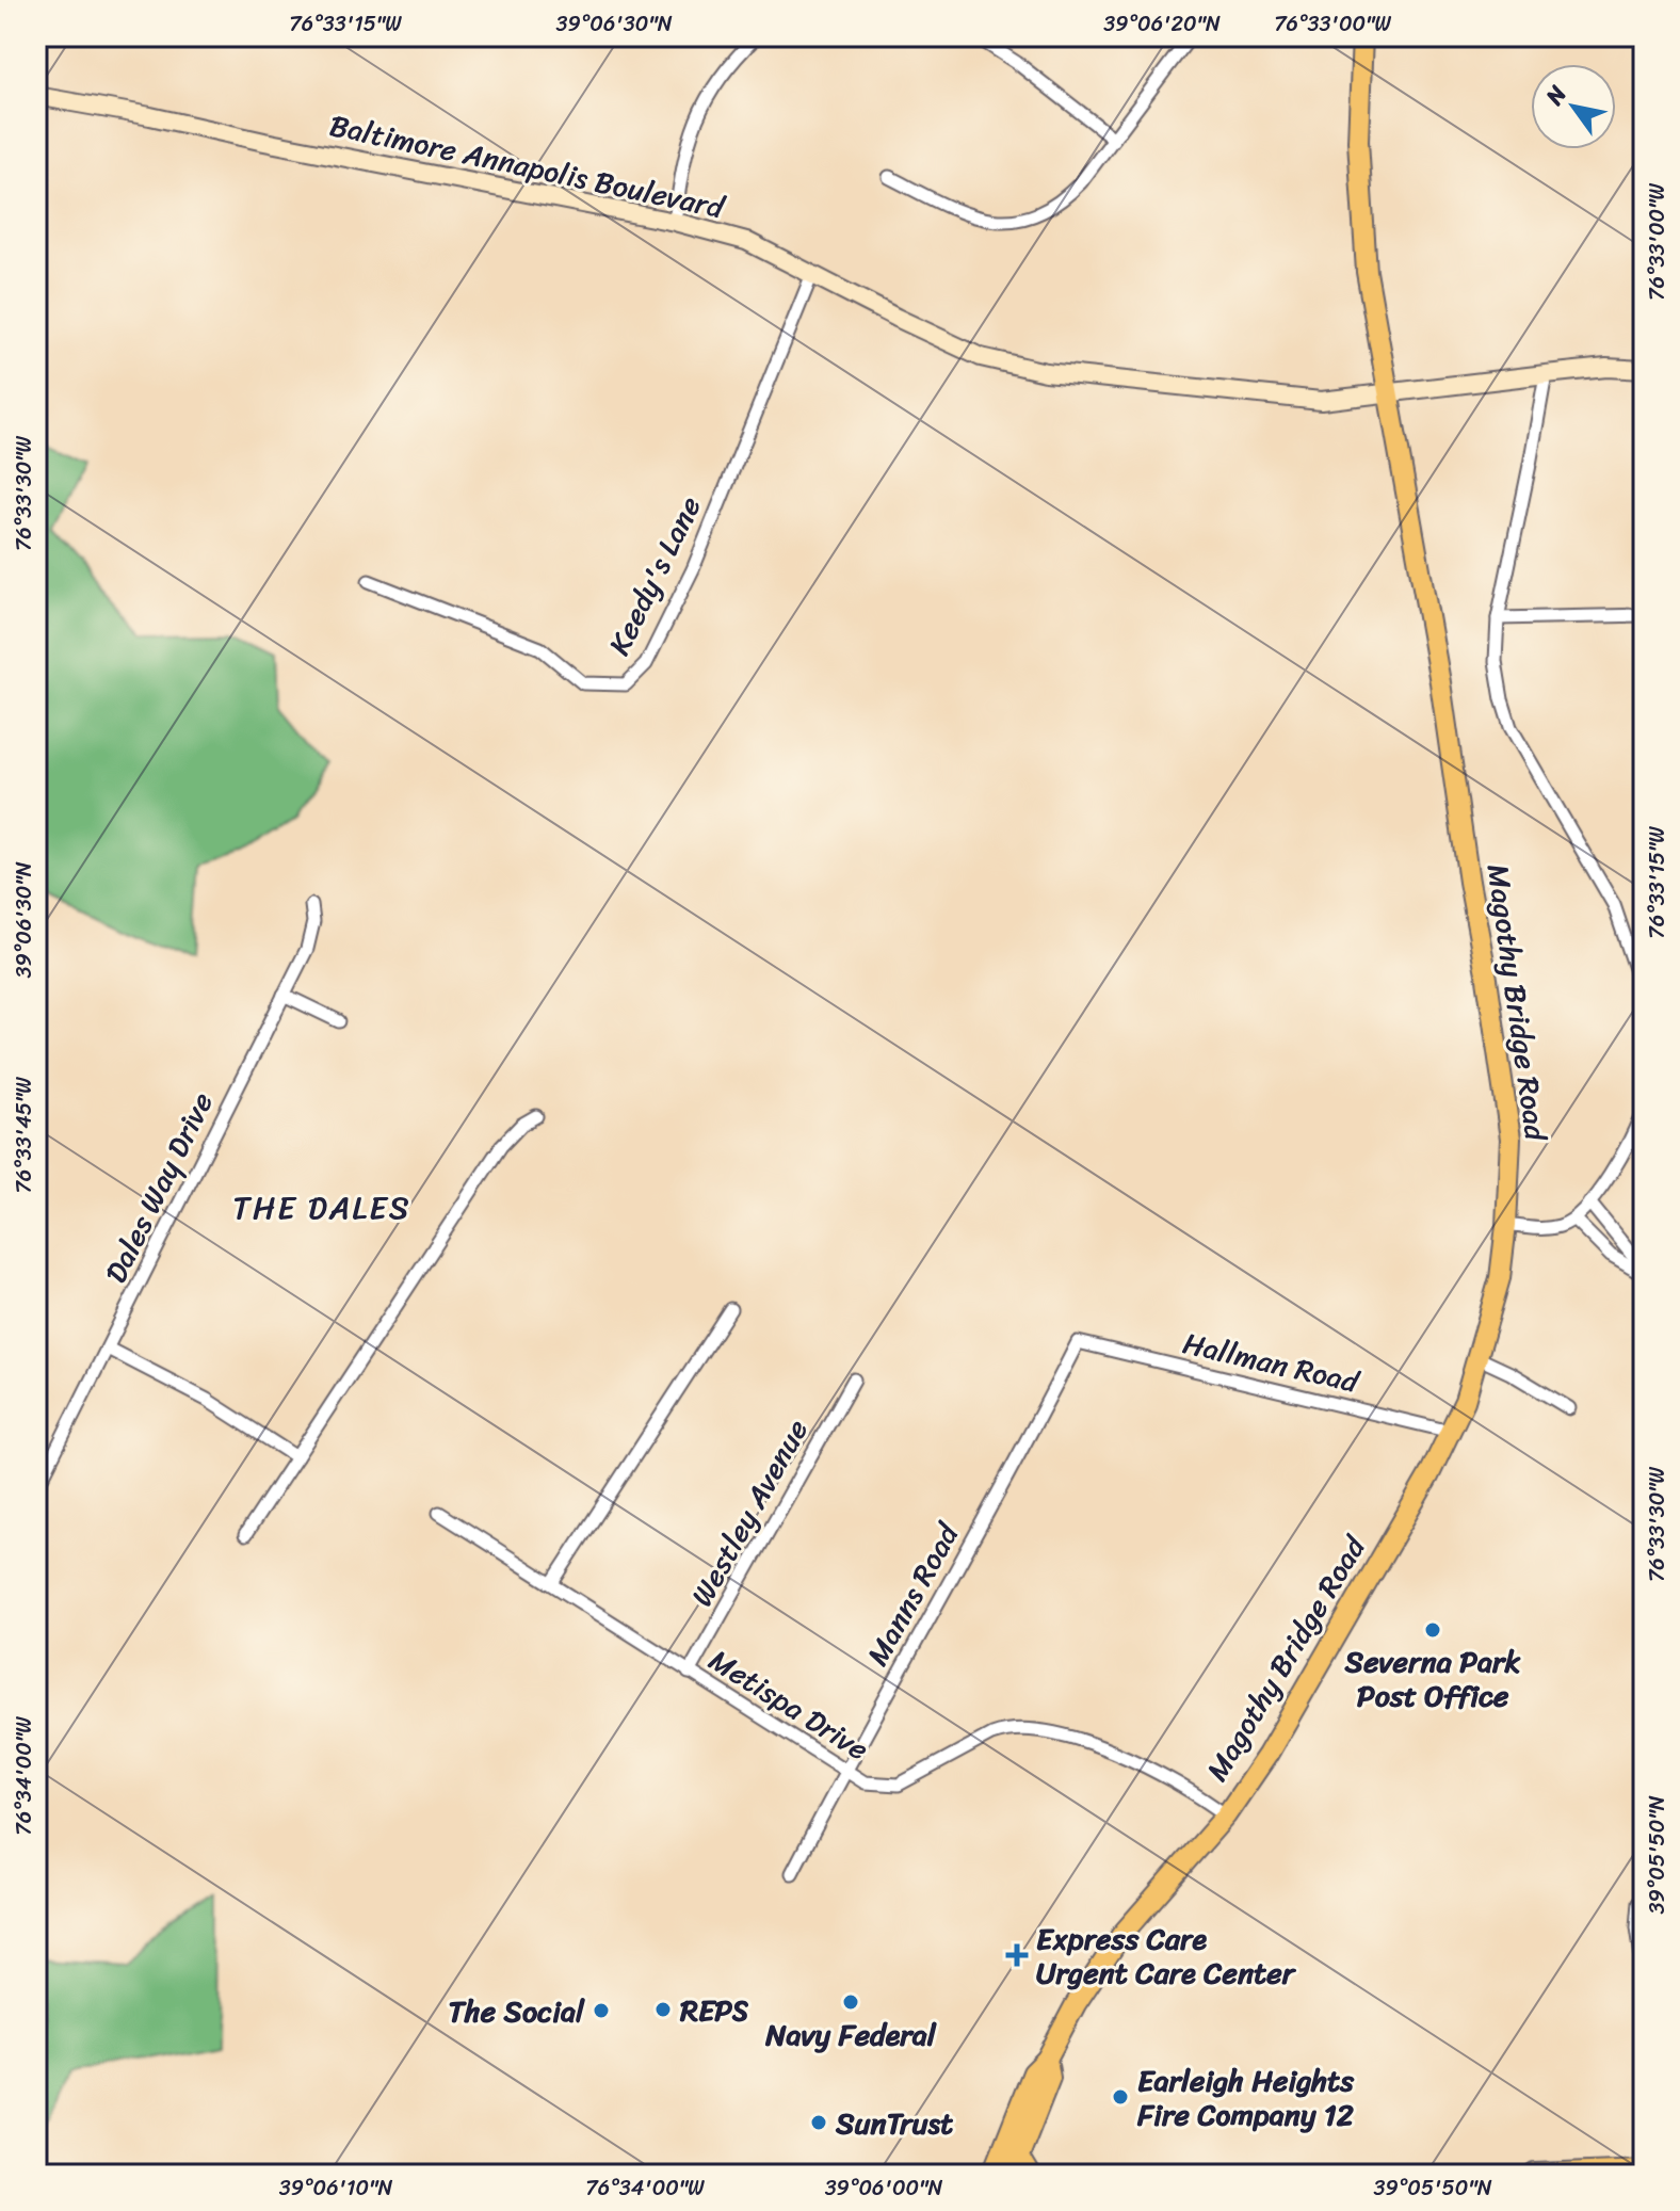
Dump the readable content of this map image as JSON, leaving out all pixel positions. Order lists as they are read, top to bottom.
{
  "streets": {
    "main road": ["Baltimore Annapolis Boulevard", "Magothy Bridge Road"],
    "street": [
      "Keedy's Lane",
      "Dales Way Drive",
      "Hallman Road",
      "Westley Avenue",
      "Manns Road",
      "Metispa Drive"
    ]
  },
  "crossings": [
    ["Baltimore Annapolis Boulevard", "Keedy's Lane"],
    ["Baltimore Annapolis Boulevard", "Magothy Bridge Road"],
    ["Magothy Bridge Road", "Hallman Road"],
    ["Magothy Bridge Road", "Metispa Drive"],
    ["Hallman Road", "Manns Road"],
    ["Westley Avenue", "Metispa Drive"],
    ["Manns Road", "Metispa Drive"]
  ],
  "districts": ["THE DALES"],
  "places": {
    "other": [
      "Severna Park Post Office",
      "Navy Federal",
      "REPS",
      "The Social",
      "Earleigh Heights Fire Company 12",
      "SunTrust"
    ],
    "health": ["Express Care Urgent Care Center"]
  },
  "north": "top left",
  "coordinates": [
    "76°33'15\"W",
    "39°06'30\"N",
    "39°06'20\"N",
    "76°33'00\"W",
    "76°33'30\"W",
    "76°33'45\"W",
    "76°34'00\"W",
    "39°05'50\"N",
    "39°06'10\"N",
    "39°06'00\"N"
  ]
}
